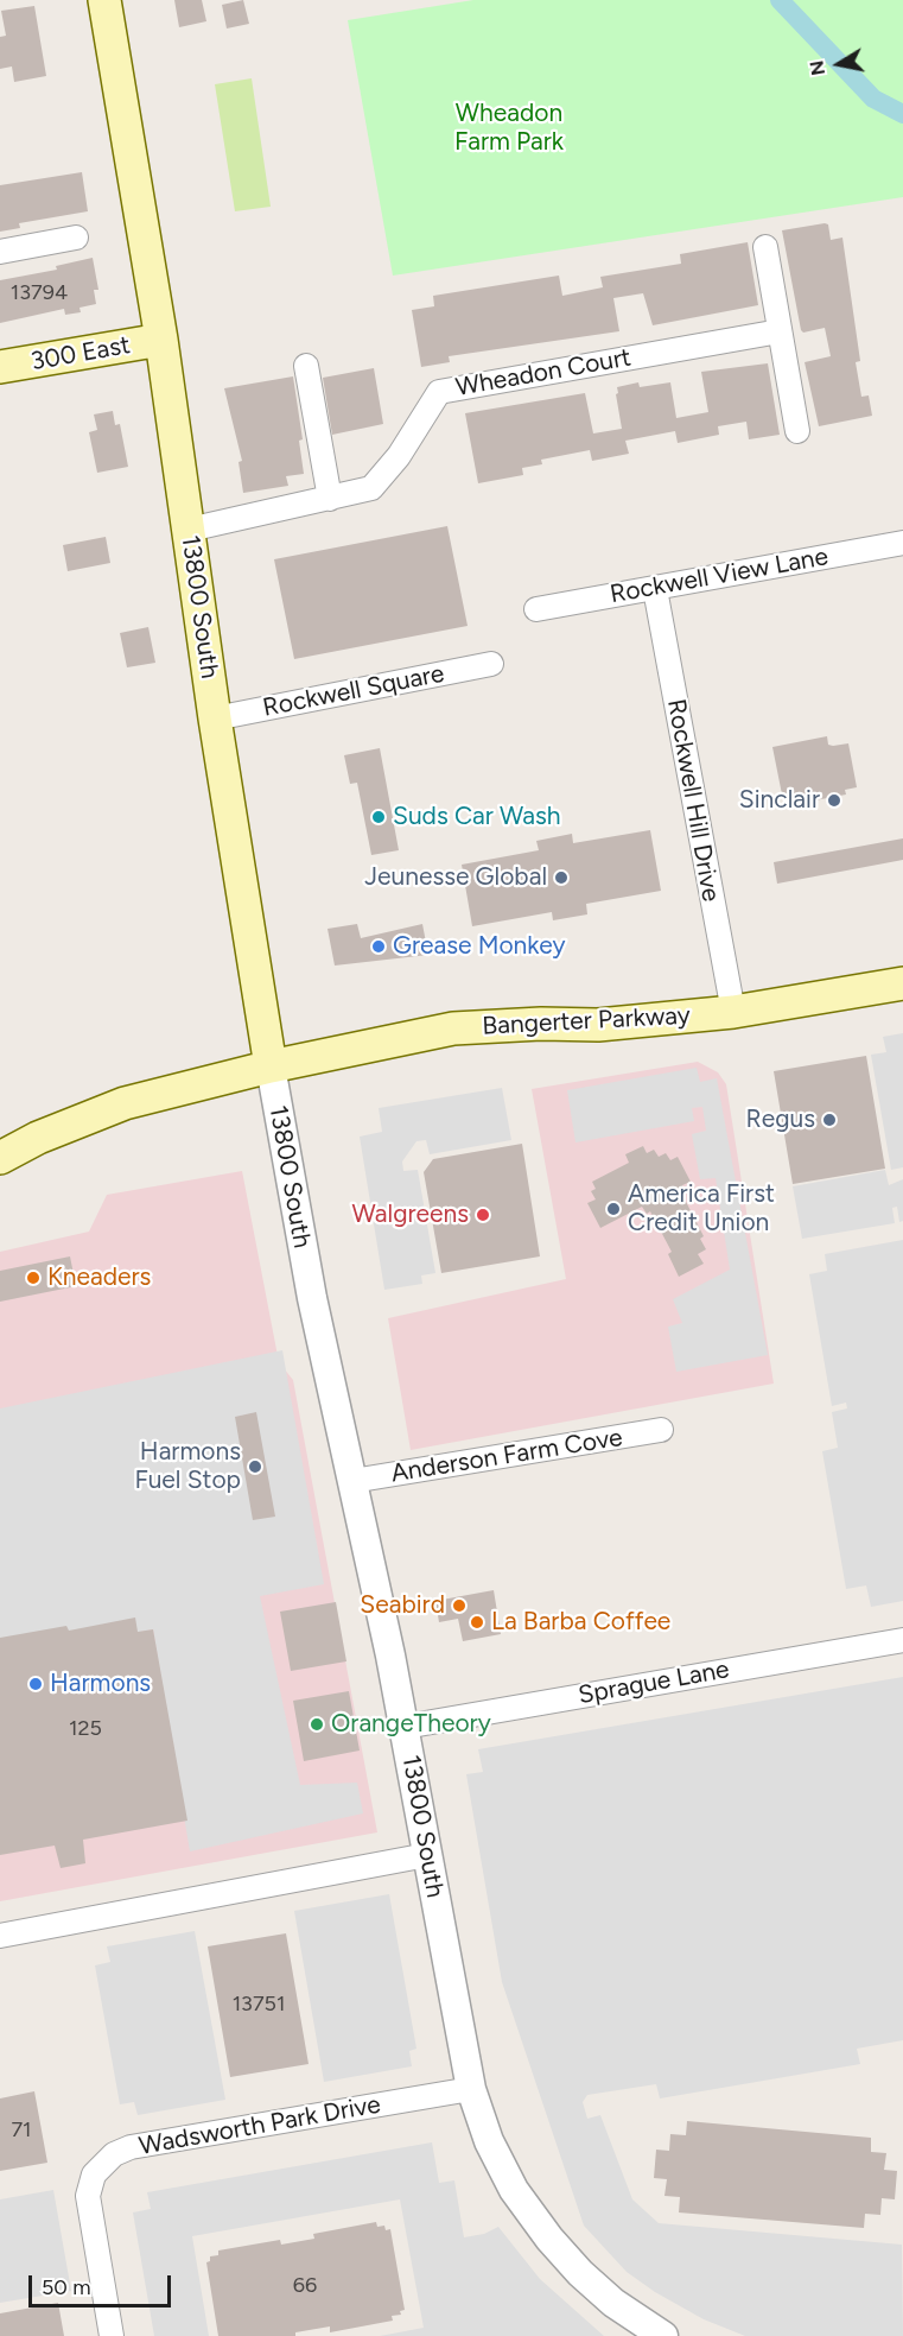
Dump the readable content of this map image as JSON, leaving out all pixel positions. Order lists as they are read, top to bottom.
{
  "streets": {
    "main road": ["300 East", "13800 South", "Bangerter Parkway"],
    "street": [
      "Wheadon Court",
      "Rockwell View Lane",
      "Rockwell Square",
      "Rockwell Hill Drive",
      "Anderson Farm Cove",
      "Sprague Lane",
      "Wadsworth Park Drive"
    ]
  },
  "crossings": [
    ["300 East", "13800 South"],
    ["Wheadon Court", "13800 South"],
    ["Rockwell View Lane", "Rockwell Hill Drive"],
    ["13800 South", "Rockwell Square"],
    ["13800 South", "Bangerter Parkway"],
    ["13800 South", "Anderson Farm Cove"],
    ["13800 South", "Sprague Lane"],
    ["13800 South", "Wadsworth Park Drive"],
    ["Rockwell Hill Drive", "Bangerter Parkway"]
  ],
  "parks": ["Wheadon Farm Park"],
  "places": [
    "Sinclair",
    "Suds Car Wash",
    "Jeunesse Global",
    "Grease Monkey",
    "Regus",
    "America First Credit Union",
    "Walgreens",
    "Kneaders",
    "Harmons Fuel Stop",
    "Seabird",
    "La Barba Coffee",
    "Harmons",
    "OrangeTheory"
  ],
  "house_numbers": [
    "13794",
    "125",
    "13751",
    "71",
    "66"
  ],
  "scale_bar": "50 m",
  "north": "left"
}
